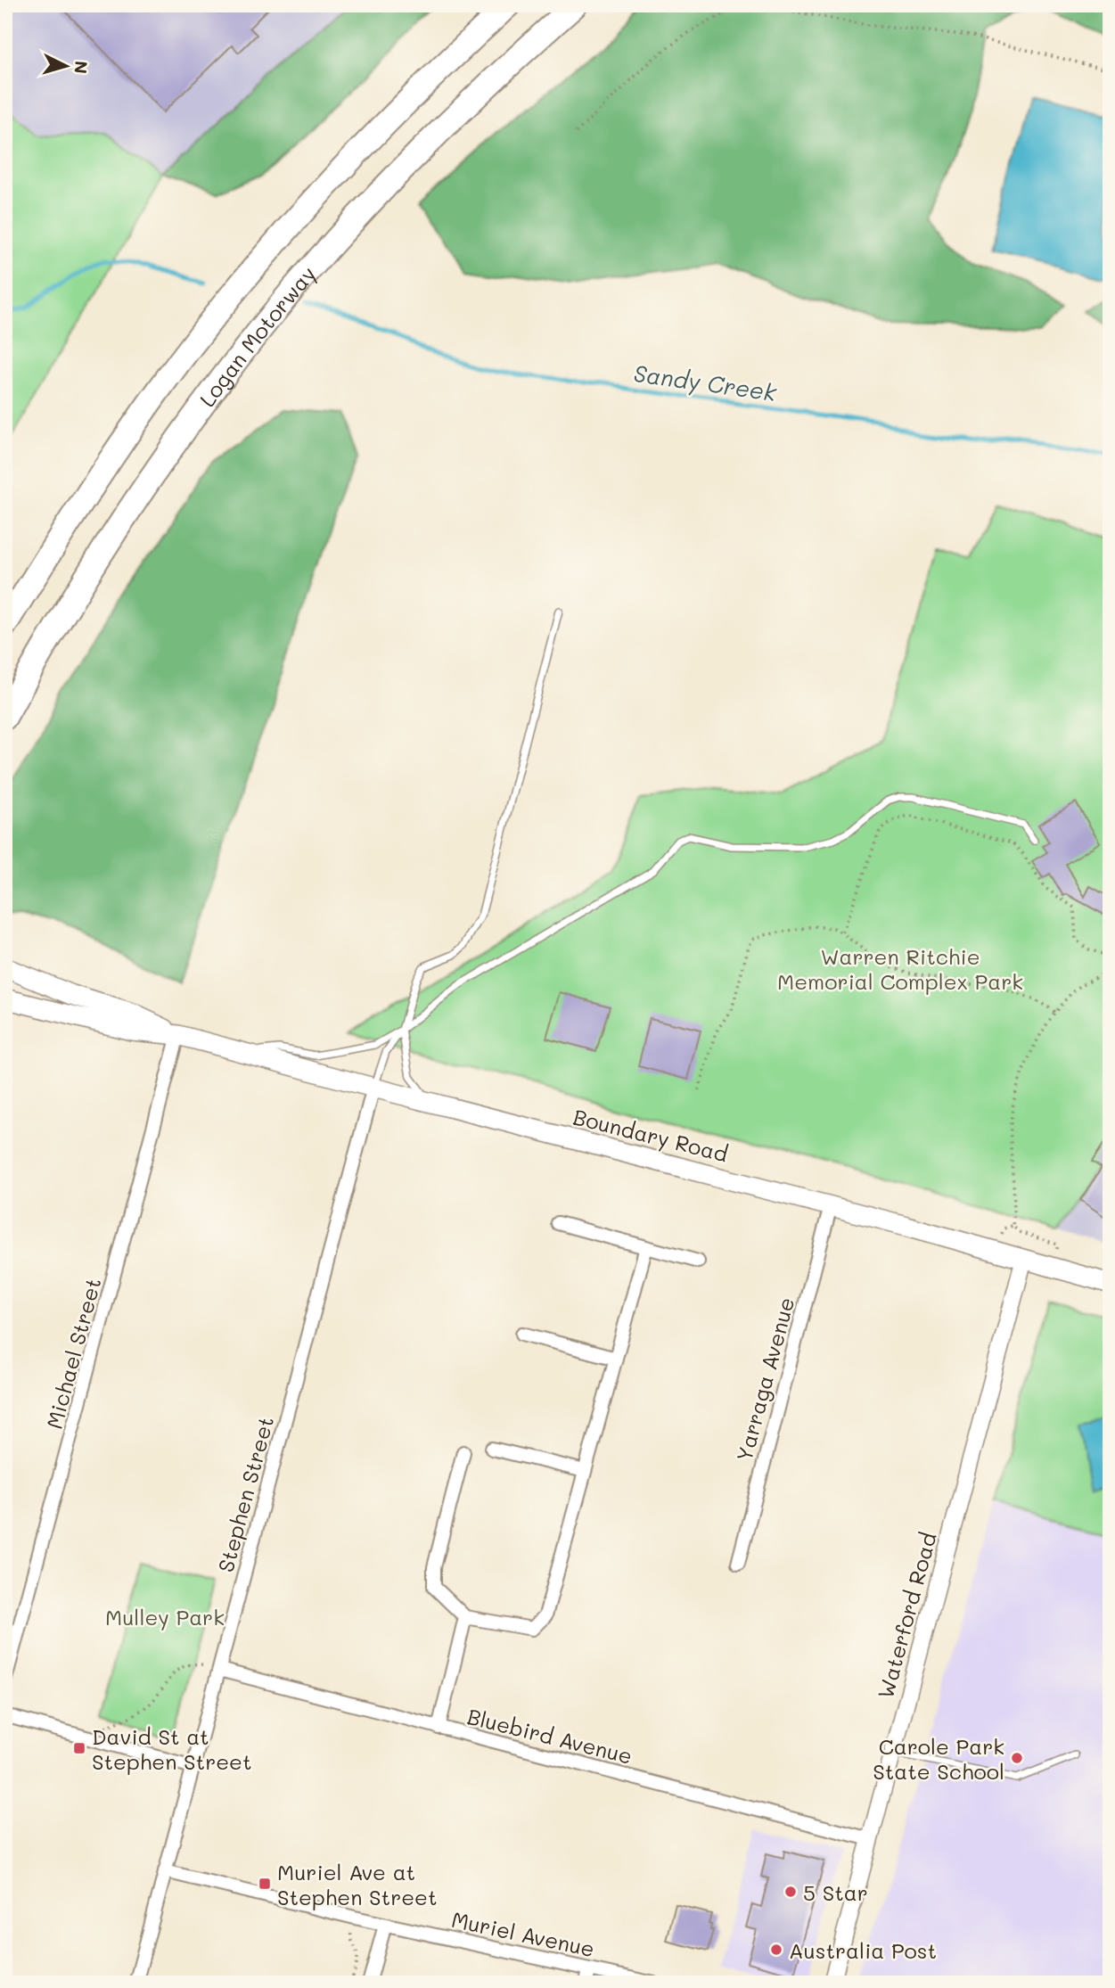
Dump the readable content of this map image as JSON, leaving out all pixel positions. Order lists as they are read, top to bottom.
{
  "streets": {
    "highway": ["Logan Motorway"],
    "main road": ["Boundary Road"],
    "street": [
      "Michael Street",
      "Yarraga Avenue",
      "Stephen Street",
      "Waterford Road",
      "Bluebird Avenue",
      "Muriel Avenue"
    ]
  },
  "crossings": [
    ["Boundary Road", "Michael Street"],
    ["Boundary Road", "Yarraga Avenue"],
    ["Boundary Road", "Stephen Street"],
    ["Boundary Road", "Waterford Road"],
    ["Stephen Street", "Bluebird Avenue"],
    ["Stephen Street", "Muriel Avenue"],
    ["Waterford Road", "Bluebird Avenue"]
  ],
  "water": ["Sandy Creek"],
  "parks": ["Warren Ritchie Memorial Complex Park", "Mulley Park"],
  "places": {
    "transit": ["David St at Stephen Street", "Muriel Ave at Stephen Street"],
    "other": ["Carole Park State School", "5 Star", "Australia Post"]
  },
  "north": "right"
}
